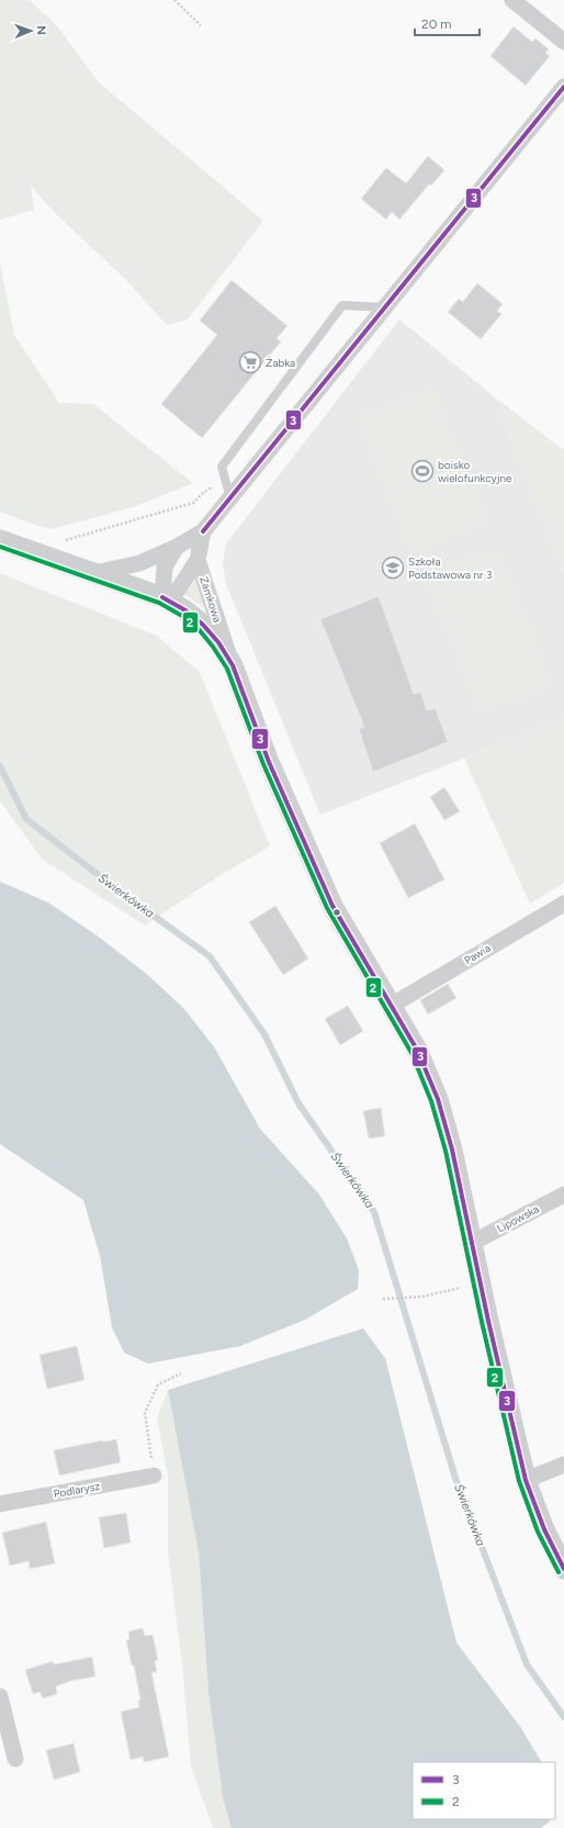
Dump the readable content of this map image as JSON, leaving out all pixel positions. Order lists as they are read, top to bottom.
{
  "streets": {
    "street": [
      "Zamkowa",
      "Pawia",
      "Lipowska",
      "Podlarysz"
    ]
  },
  "water": ["Świerkówka"],
  "places": {
    "supermarket": ["Żabka"],
    "sports": ["boisko wielofunkcyjne"],
    "school or university": ["Szkoła Podstawowa nr 3"]
  },
  "lines": ["transit line 3", "transit line 2"],
  "legend": ["3", "2"],
  "scale_bar": "20 m",
  "north": "right"
}
